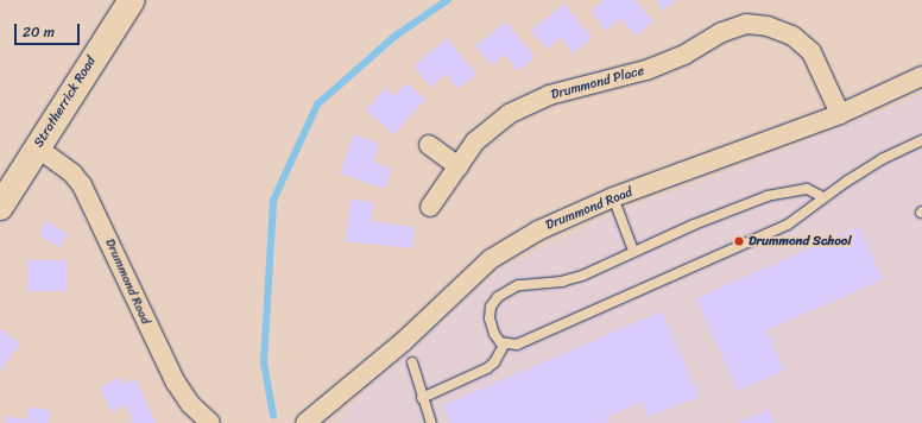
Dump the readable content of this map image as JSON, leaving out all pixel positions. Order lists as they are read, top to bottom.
{
  "streets": {
    "street": ["Drummond Place", "Stratherrick Road", "Drummond Road"]
  },
  "crossings": [
    ["Drummond Place", "Drummond Road"],
    ["Stratherrick Road", "Drummond Road"]
  ],
  "places": ["Drummond School"],
  "scale_bar": "20 m"
}
